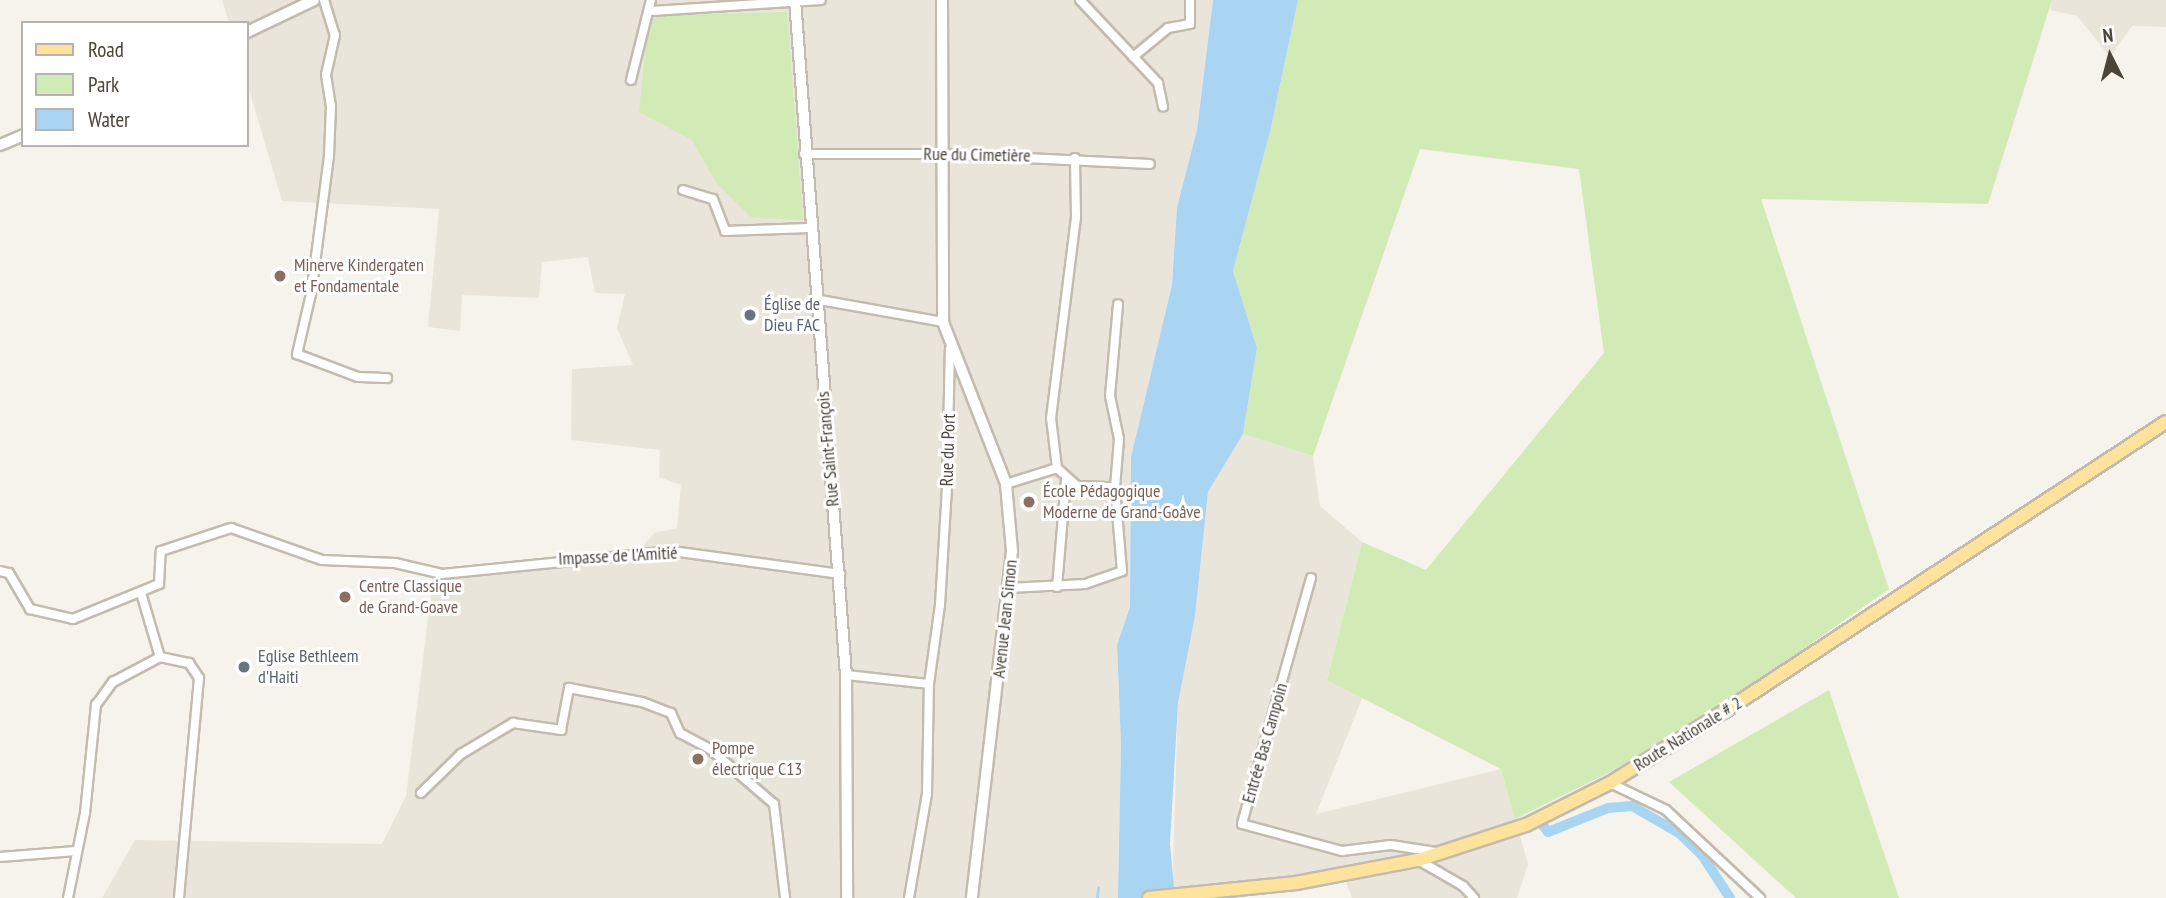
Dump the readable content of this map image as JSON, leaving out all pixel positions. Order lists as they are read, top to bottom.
{
  "streets": {
    "main road": ["Route Nationale # 2"],
    "street": [
      "Rue du Cimetière",
      "Rue Saint-François",
      "Rue du Port",
      "Impasse de l'Amitié",
      "Avenue Jean Simon",
      "Entrée Bas Campoin"
    ]
  },
  "crossings": [
    ["Rue du Cimetière", "Rue Saint-François"],
    ["Rue du Cimetière", "Rue du Port"],
    ["Rue Saint-François", "Impasse de l'Amitié"],
    ["Rue du Port", "Avenue Jean Simon"],
    ["Route Nationale # 2", "Entrée Bas Campoin"]
  ],
  "places": [
    "Minerve Kindergaten et Fondamentale",
    "Église de Dieu FAC",
    "École Pédagogique Moderne de Grand-Goâve",
    "Centre Classique de Grand-Goave",
    "Eglise Bethleem d'Haiti",
    "Pompe électrique C13"
  ],
  "legend": ["Road", "Park", "Water"],
  "north": "top"
}
